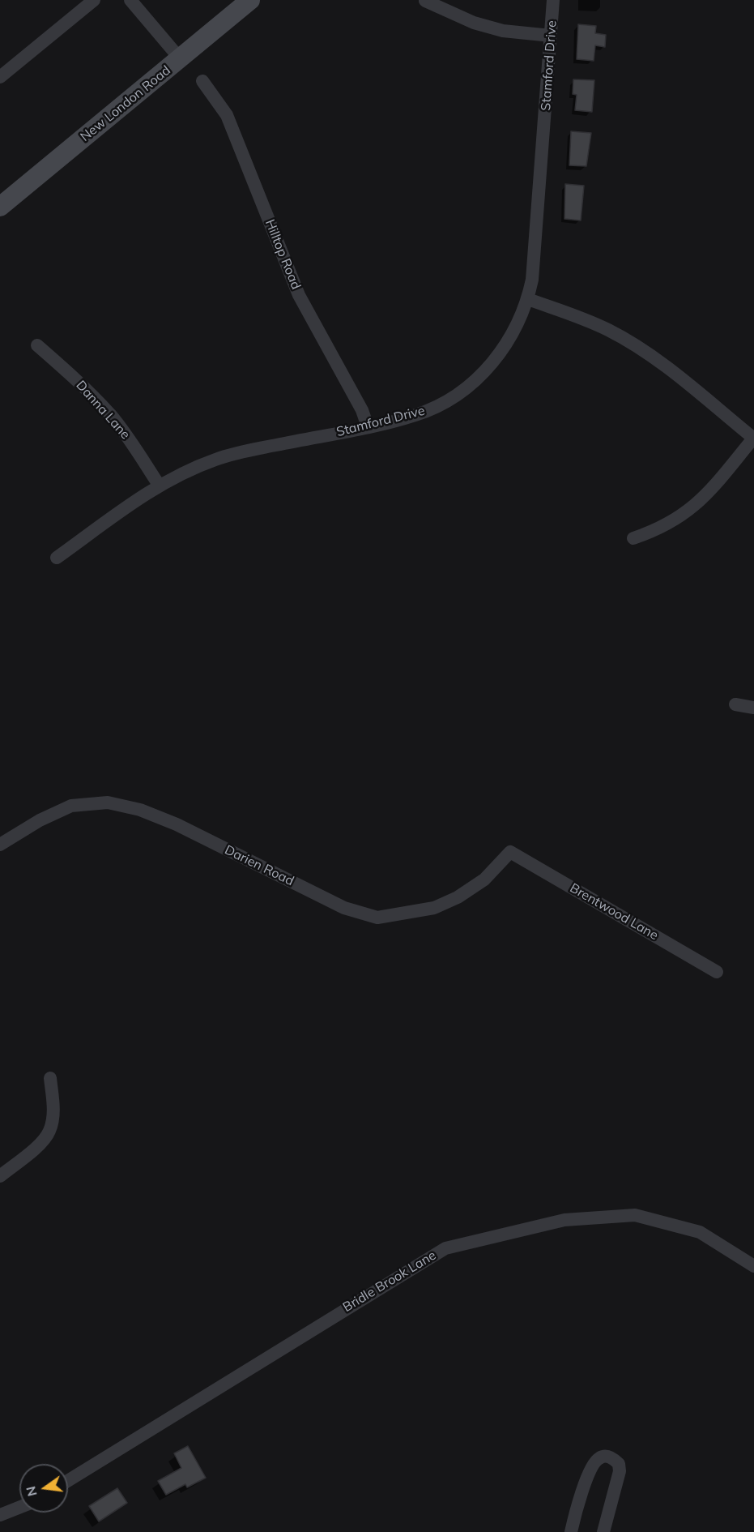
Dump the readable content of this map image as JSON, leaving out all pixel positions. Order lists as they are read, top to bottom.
{
  "streets": {
    "main road": ["New London Road"],
    "street": [
      "Stamford Drive",
      "Hilltop Road",
      "Danna Lane",
      "Darien Road",
      "Brentwood Lane",
      "Bridle Brook Lane"
    ]
  },
  "crossings": [
    ["Stamford Drive", "Hilltop Road"],
    ["Stamford Drive", "Danna Lane"],
    ["Darien Road", "Brentwood Lane"]
  ],
  "north": "left"
}
